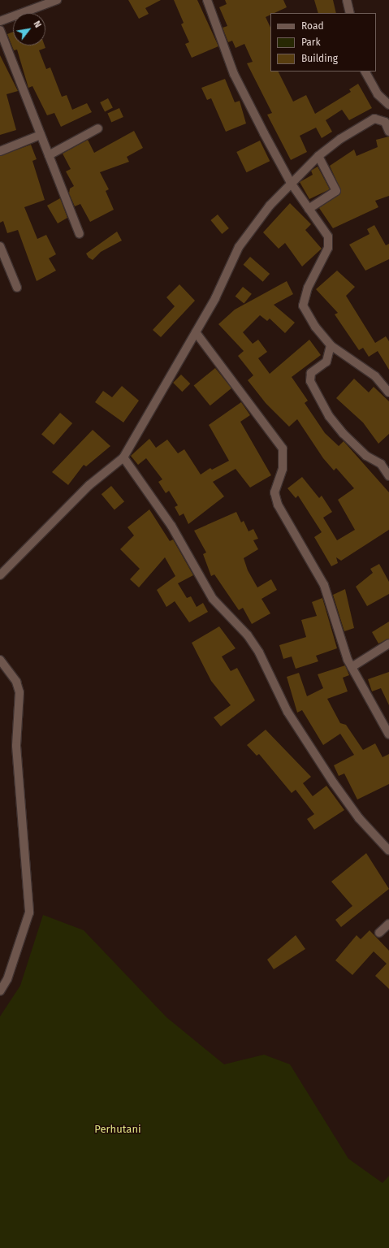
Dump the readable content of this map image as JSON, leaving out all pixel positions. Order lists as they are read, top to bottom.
{
  "parks": ["Perhutani"],
  "legend": ["Road", "Park", "Building"],
  "north": "top right"
}
